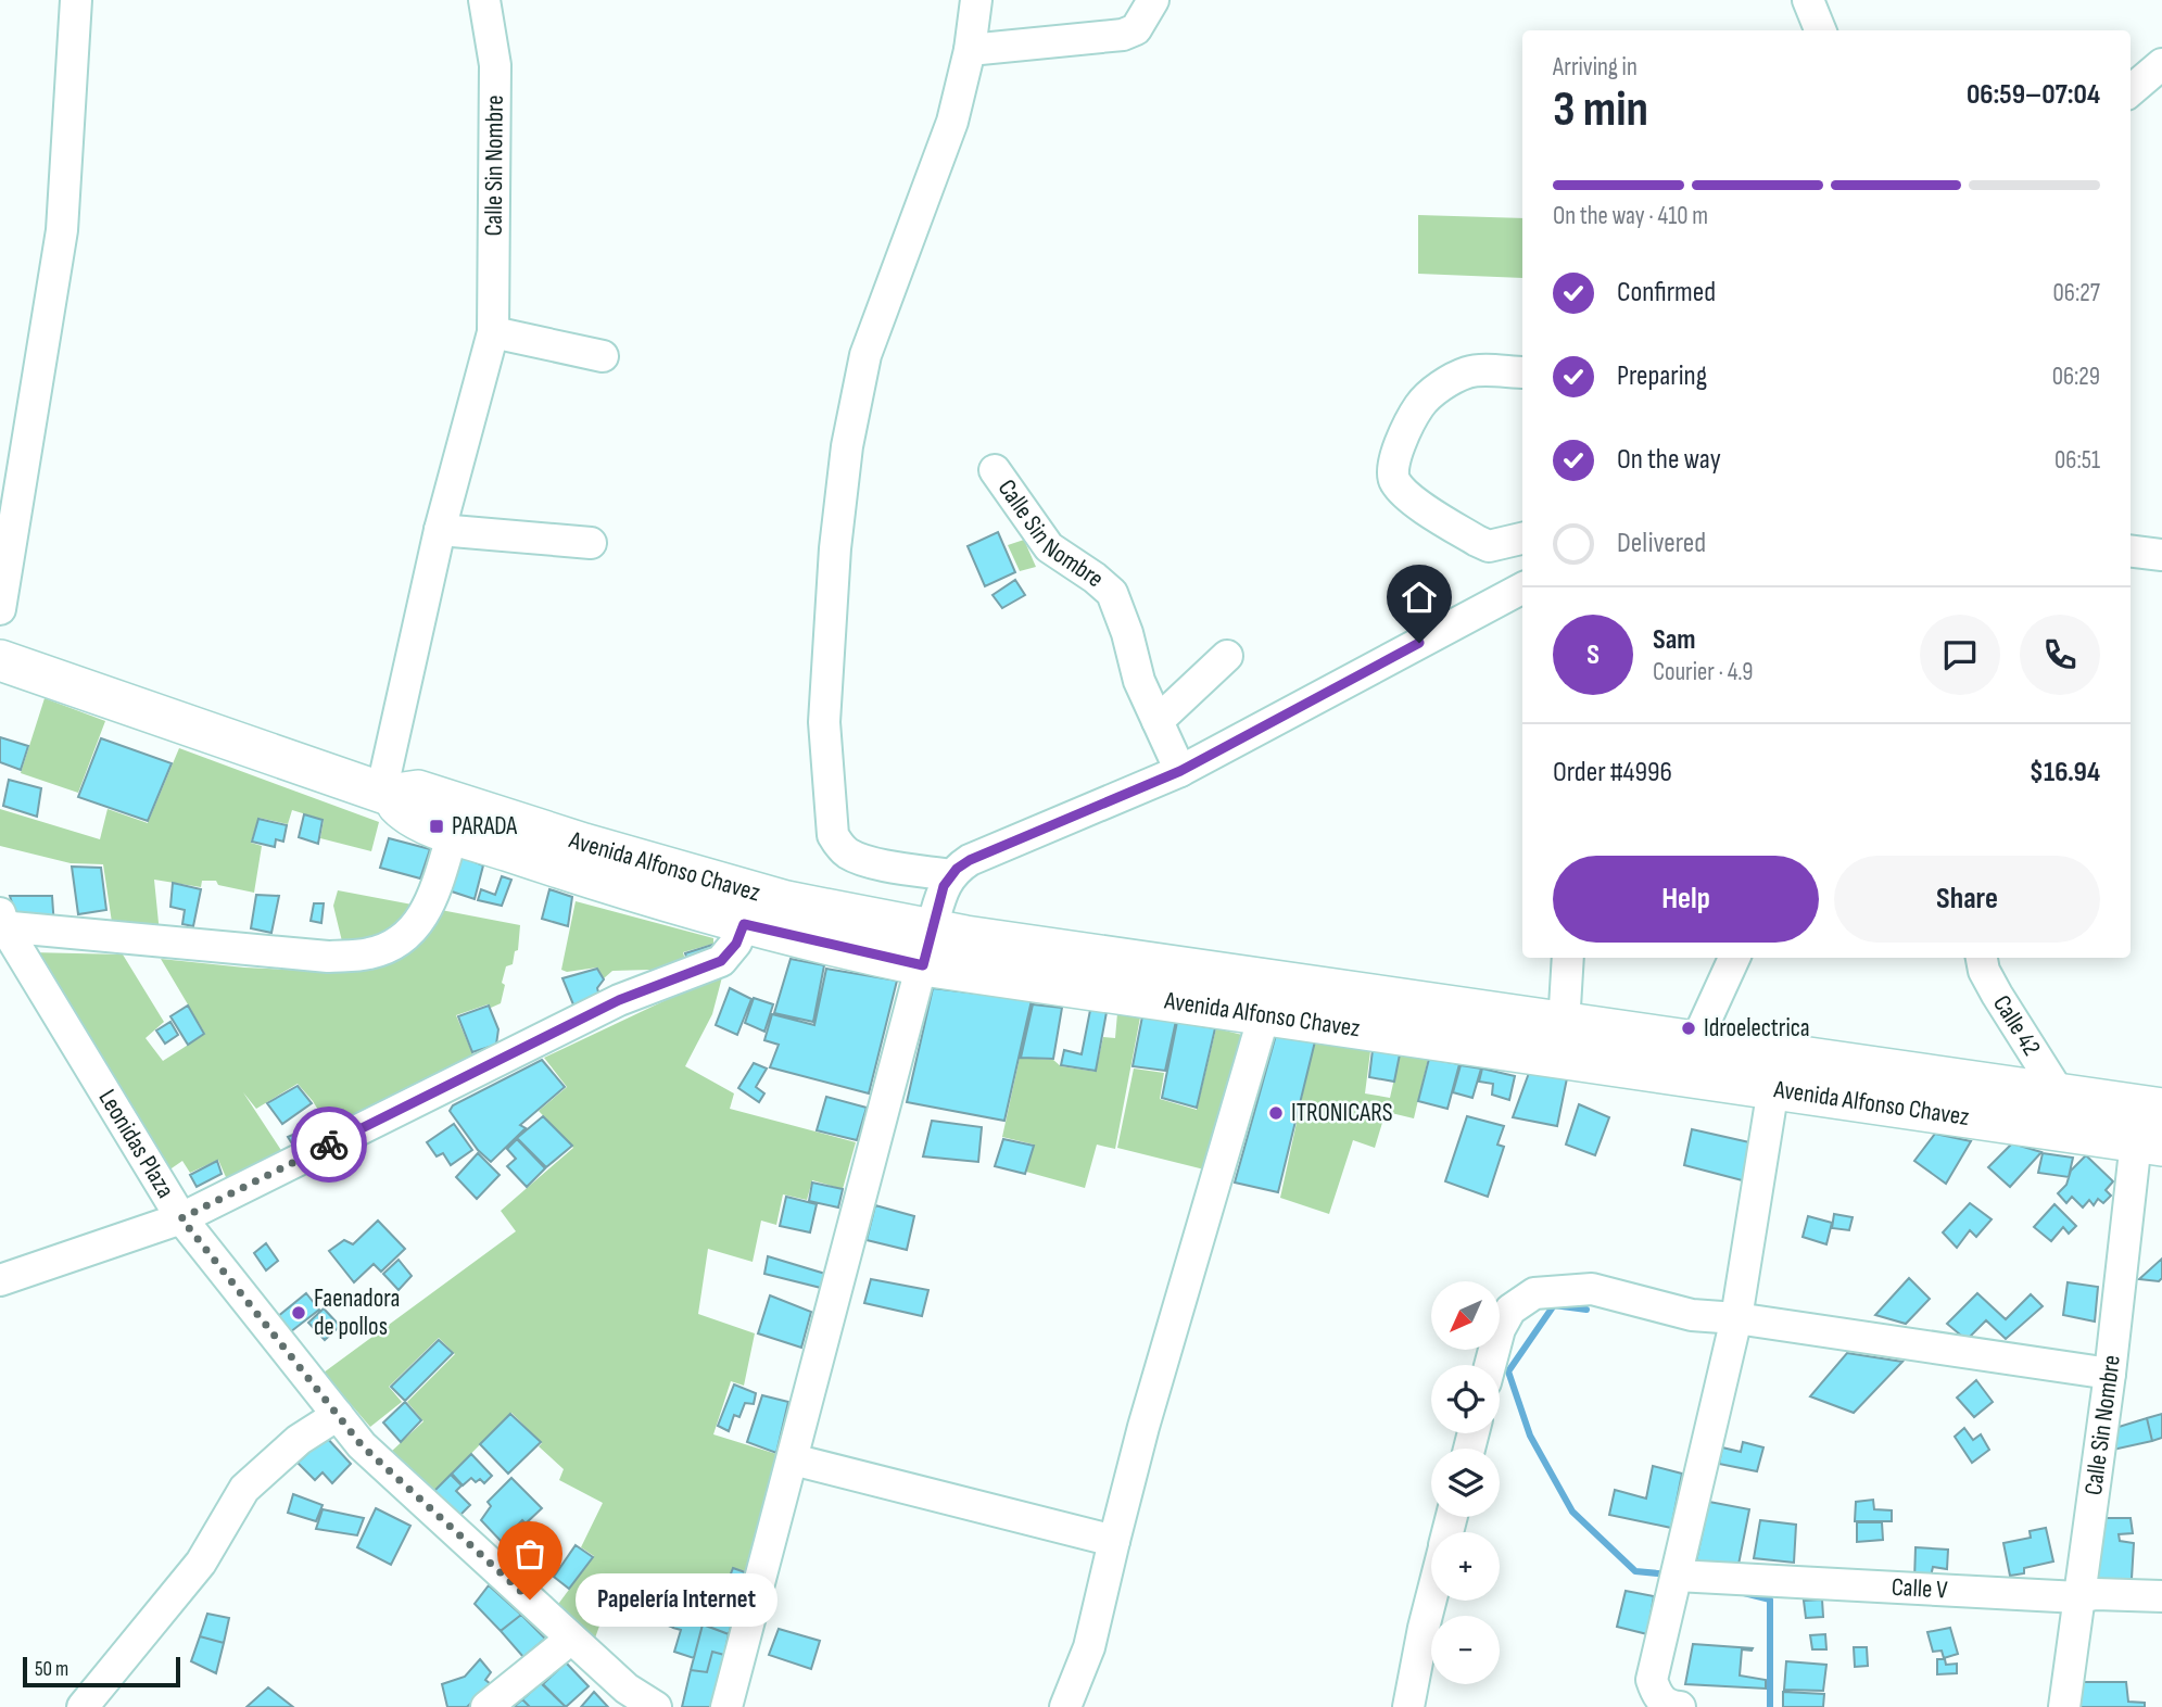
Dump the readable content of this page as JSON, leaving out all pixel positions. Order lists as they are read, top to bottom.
{
  "streets": {
    "main road": ["Avenida Alfonso Chavez"],
    "street": [
      "Calle Sin Nombre",
      "Calle 42",
      "Leonidas Plaza",
      "Calle V"
    ]
  },
  "crossings": [
    ["Calle Sin Nombre", "Avenida Alfonso Chavez"],
    ["Calle Sin Nombre", "Calle V"],
    ["Avenida Alfonso Chavez", "Calle 42"]
  ],
  "places": {
    "transit": ["PARADA"],
    "other": [
      "Idroelectrica",
      "ITRONICARS",
      "Faenadora de pollos",
      "Papelería Internet"
    ]
  },
  "scale_bar": "50 m",
  "north": "bottom left",
  "page": {
    "heading": ["3 min", "Arriving in", "06:59–07:04"],
    "panel": [
      "Sam",
      "Courier · 4.9",
      "Order #4996",
      "$16.94"
    ],
    "bar": "On the way · 410 m",
    "list": [
      ["Confirmed", "06:27"],
      ["Preparing", "06:29"],
      ["On the way", "06:51"],
      "Delivered"
    ],
    "round": "S",
    "buttons": ["Help", "Share"],
    "map_buttons": ["+", "−"],
    "bubble": "Papelería Internet",
    "scale": "50 m"
  }
}
